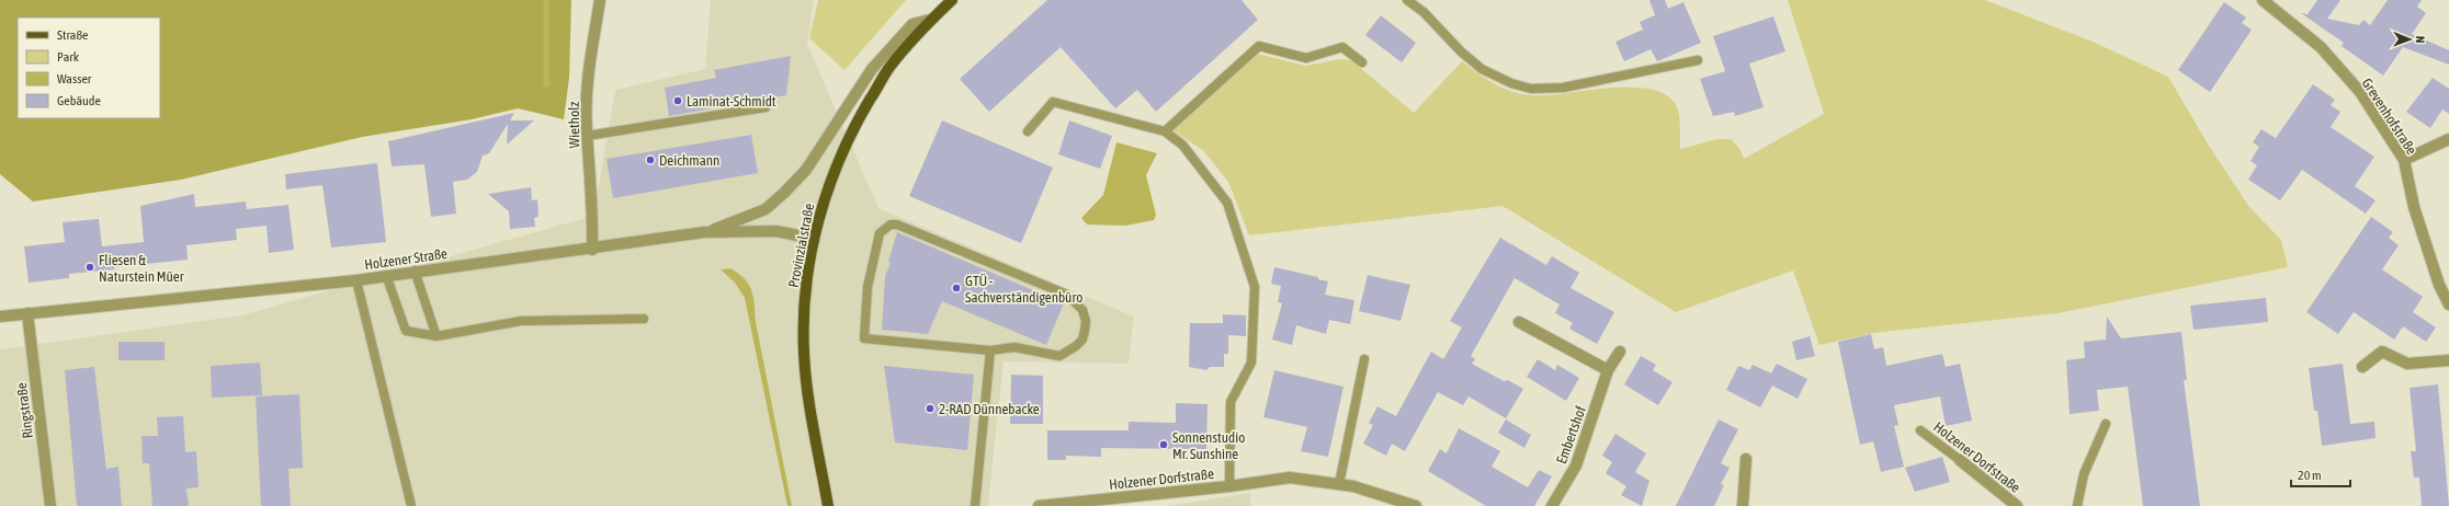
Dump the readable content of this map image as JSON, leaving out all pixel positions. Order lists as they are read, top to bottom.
{
  "streets": {
    "main road": ["Provinzialstraße"],
    "street": [
      "Grevenhofstraße",
      "Wietholz",
      "Holzener Straße",
      "Ringstraße",
      "Embertshof",
      "Holzener Dorfstraße"
    ]
  },
  "crossings": [
    ["Wietholz", "Holzener Straße"],
    ["Provinzialstraße", "Holzener Straße"],
    ["Holzener Straße", "Ringstraße"]
  ],
  "places": [
    "Laminat-Schmidt",
    "Deichmann",
    "Fliesen & Naturstein Müer",
    "GTÜ - Sachverständigenbüro",
    "2-RAD Dünnebacke",
    "Sonnenstudio Mr. Sunshine"
  ],
  "legend": [
    "Straße",
    "Park",
    "Wasser",
    "Gebäude"
  ],
  "scale_bar": "20 m",
  "north": "right"
}
